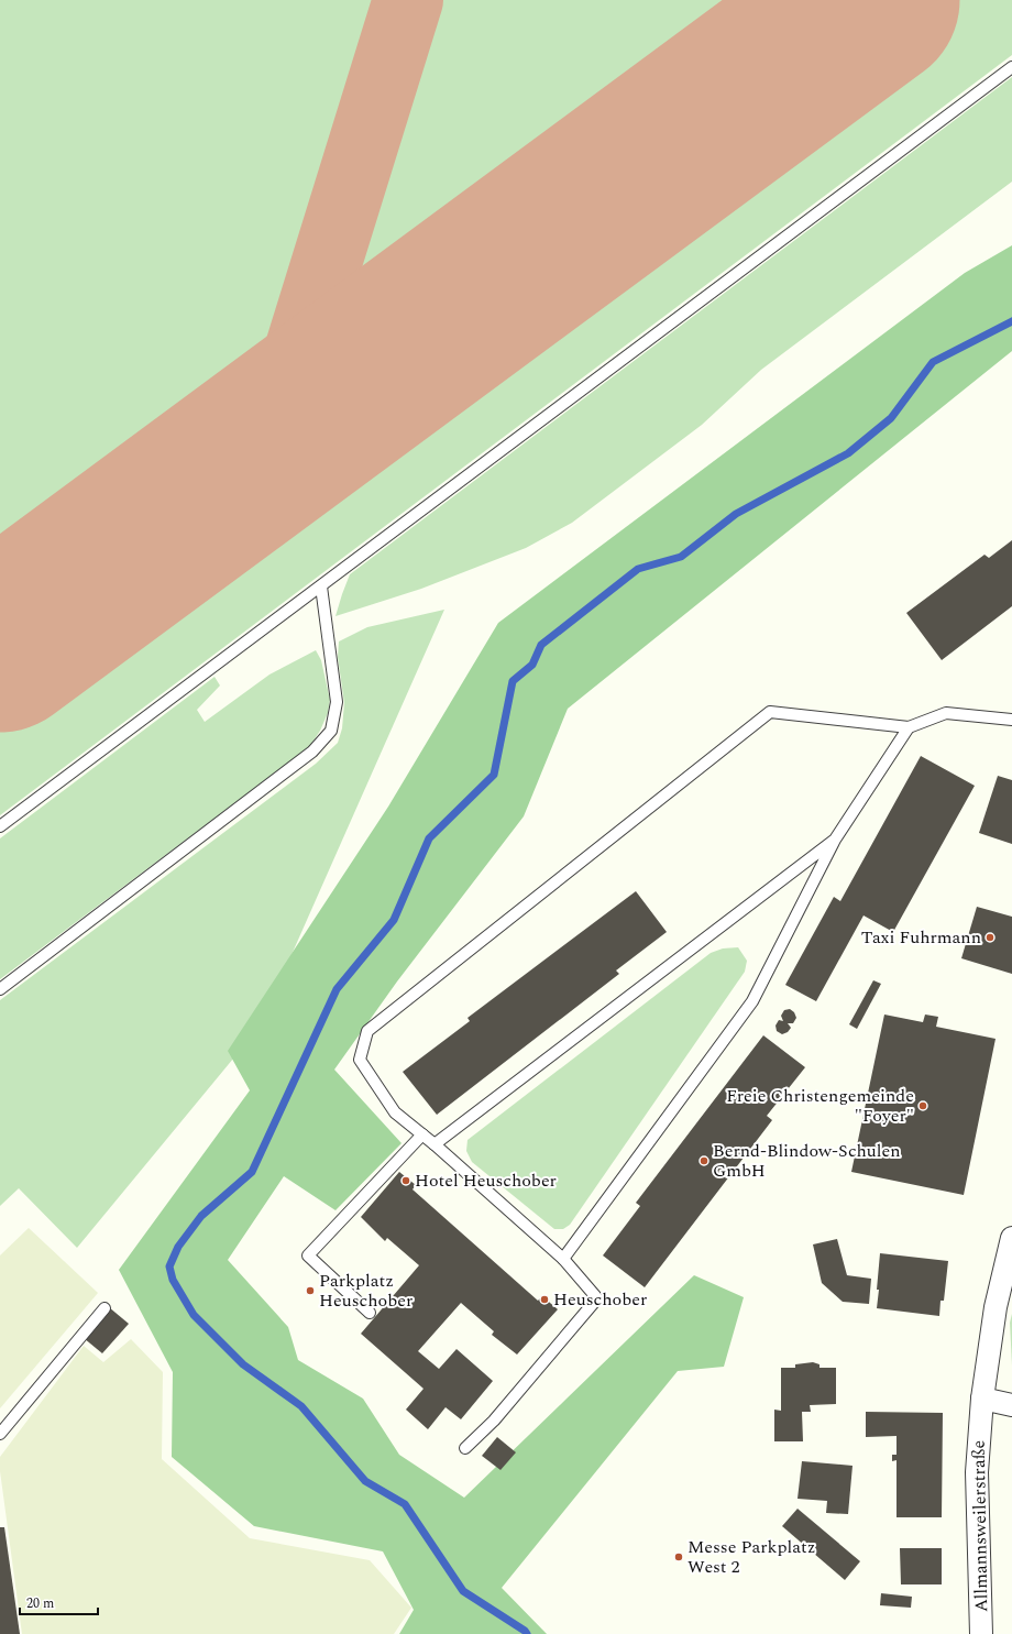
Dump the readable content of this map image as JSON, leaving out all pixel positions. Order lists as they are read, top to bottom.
{
  "streets": {
    "street": ["Allmannsweilerstraße"]
  },
  "places": [
    "Taxi Fuhrmann",
    "Freie Christengemeinde \"Foyer\"",
    "Bernd-Blindow-Schulen GmbH",
    "Hotel Heuschober",
    "Parkplatz Heuschober",
    "Heuschober",
    "Messe Parkplatz West 2"
  ],
  "scale_bar": "20 m"
}
